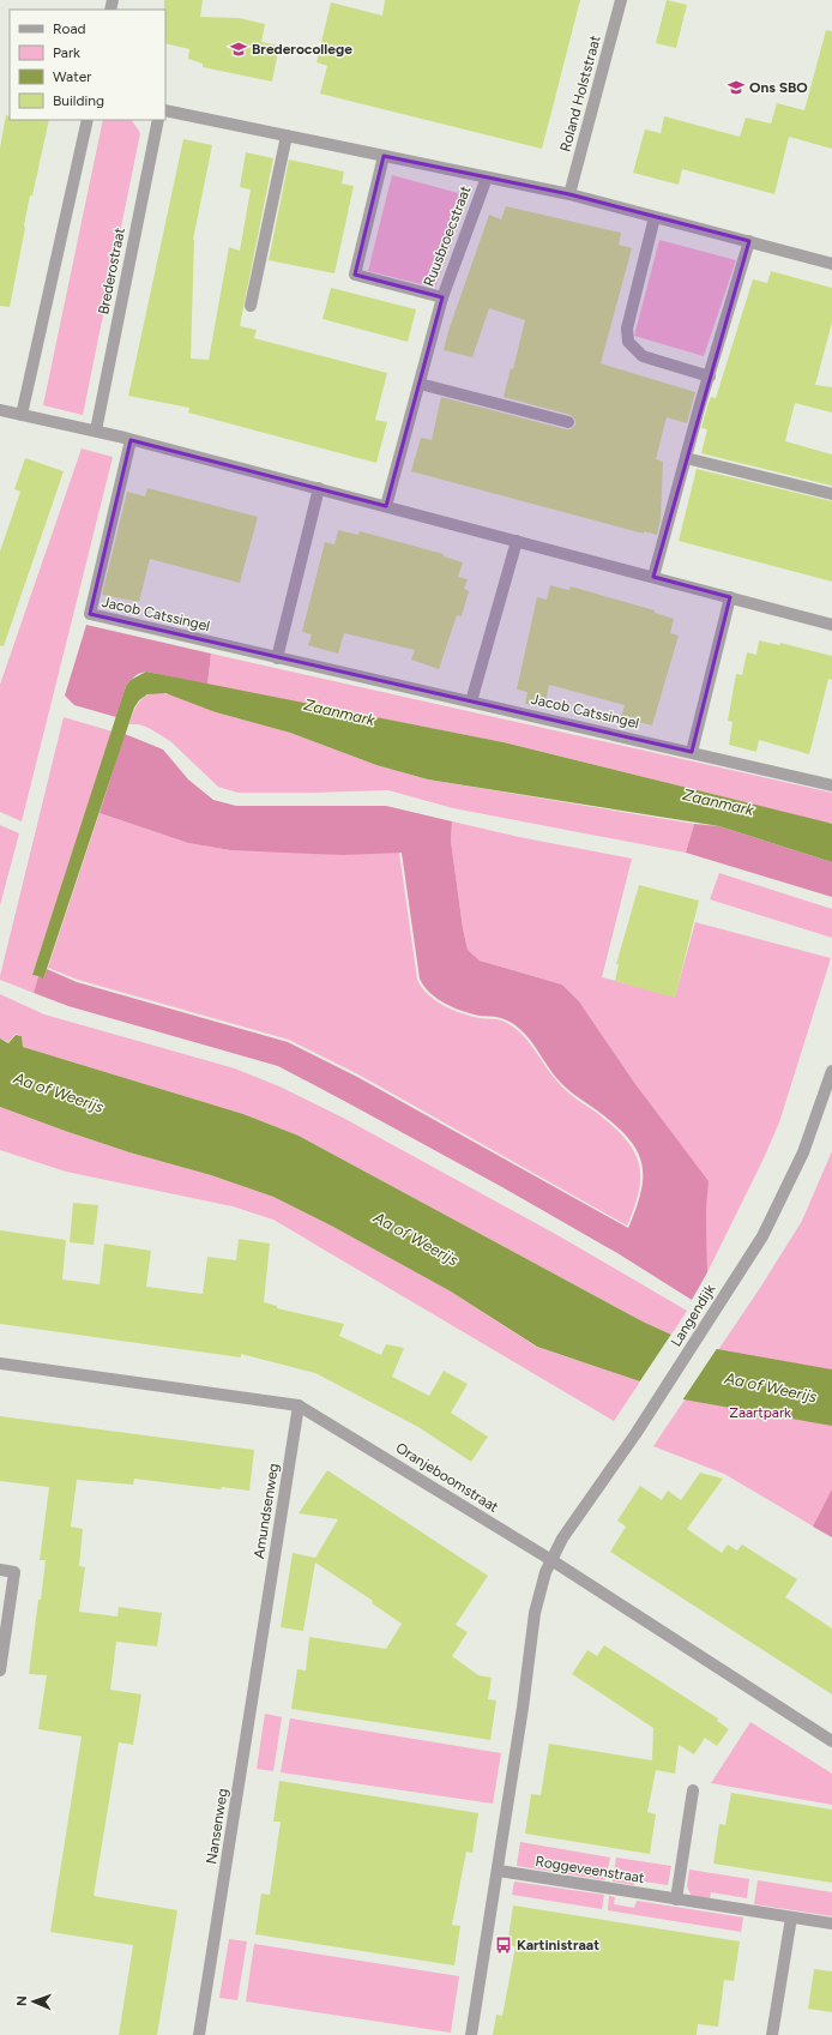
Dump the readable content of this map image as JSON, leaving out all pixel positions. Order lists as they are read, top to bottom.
{
  "streets": {
    "street": [
      "Roland Holststraat",
      "Ruusbroecstraat",
      "Brederostraat",
      "Jacob Catssingel",
      "Langendijk",
      "Oranjeboomstraat",
      "Amundsenweg",
      "Nansenweg",
      "Roggeveenstraat"
    ]
  },
  "crossings": [
    ["Roland Holststraat", "Ruusbroecstraat"],
    ["Langendijk", "Oranjeboomstraat"],
    ["Oranjeboomstraat", "Amundsenweg"],
    ["Amundsenweg", "Nansenweg"]
  ],
  "water": ["Zaanmark", "Aa of Weerijs"],
  "parks": ["Zaartpark"],
  "places": {
    "school or university": ["Brederocollege", "Ons SBO"],
    "bus stop": ["Kartinistraat"]
  },
  "legend": [
    "Road",
    "Park",
    "Water",
    "Building"
  ],
  "north": "left"
}
